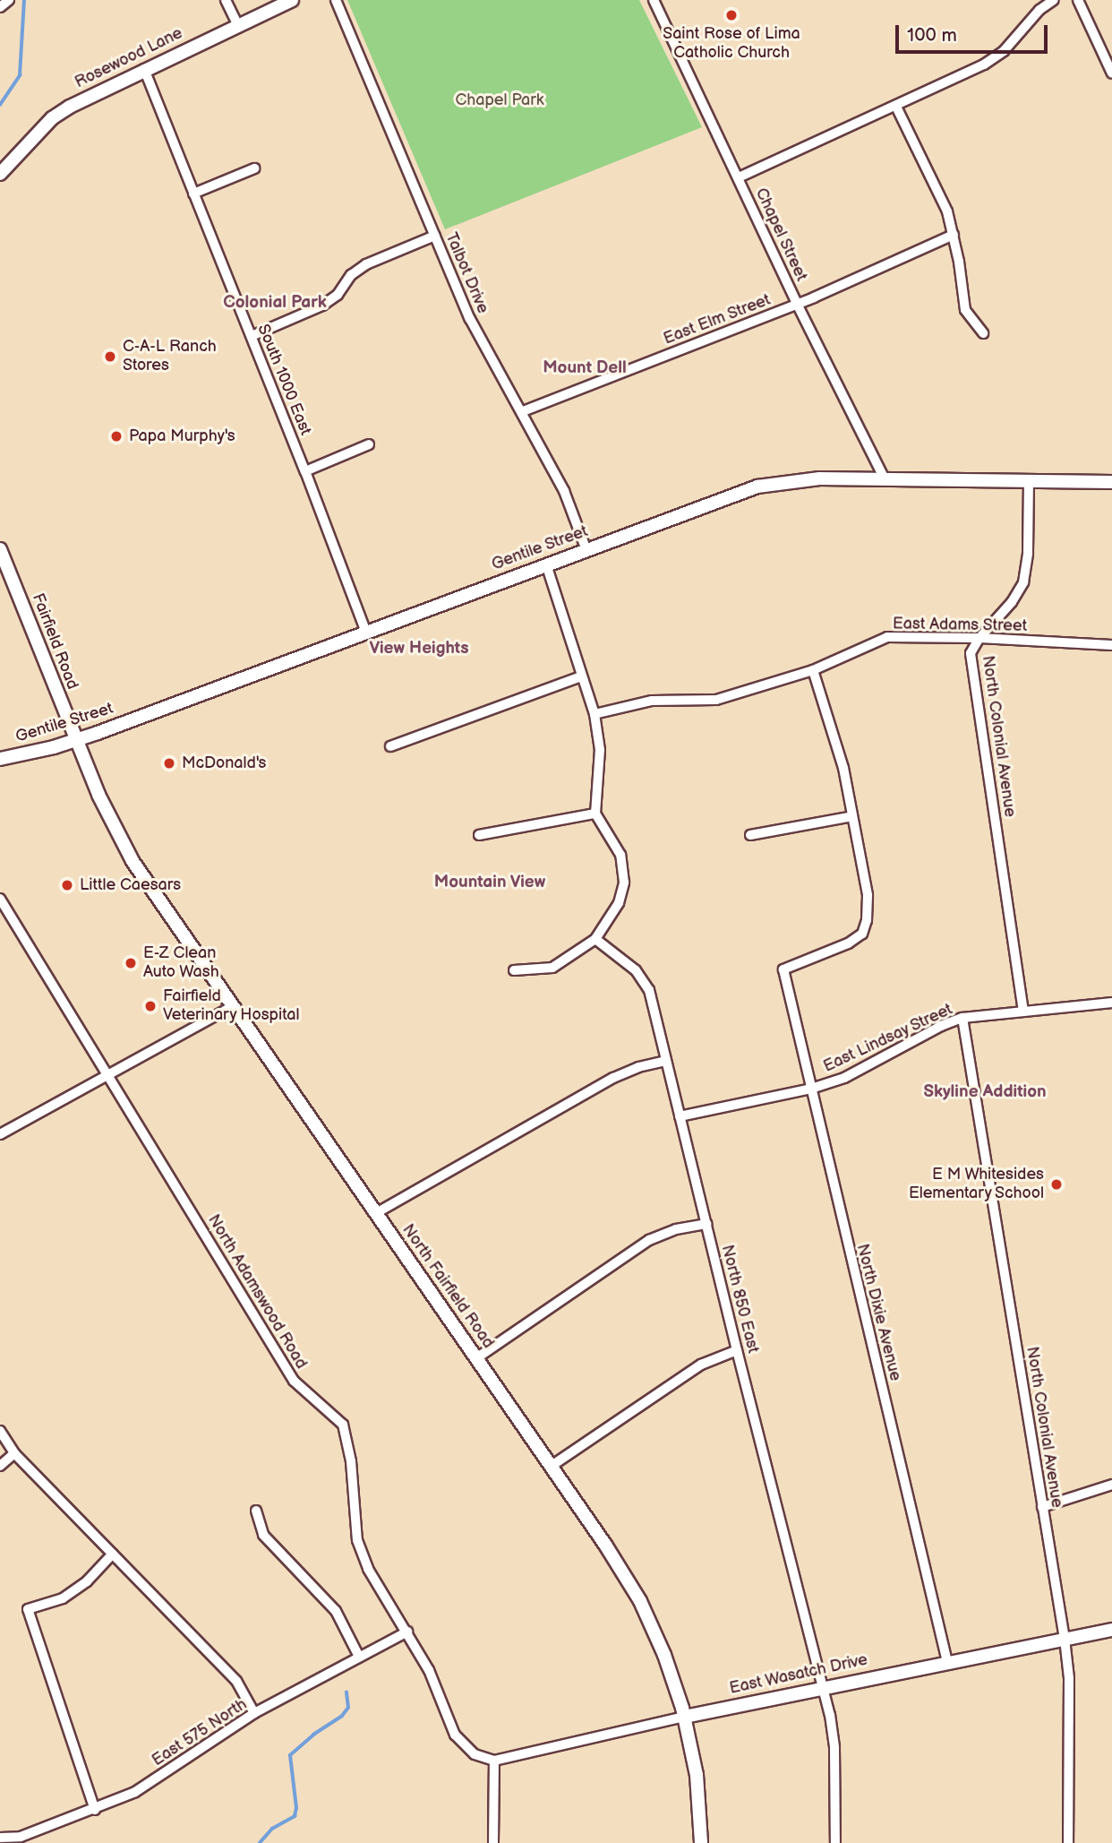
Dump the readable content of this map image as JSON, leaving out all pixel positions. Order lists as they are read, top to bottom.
{
  "streets": {
    "main road": [
      "Rosewood Lane",
      "Gentile Street",
      "Fairfield Road",
      "North Fairfield Road",
      "East Wasatch Drive"
    ],
    "street": [
      "Chapel Street",
      "Talbot Drive",
      "East Elm Street",
      "South 1000 East",
      "East Adams Street",
      "North Colonial Avenue",
      "East Lindsay Street",
      "North Adamswood Road",
      "North 850 East",
      "North Dixie Avenue",
      "East 575 North"
    ]
  },
  "crossings": [
    ["Rosewood Lane", "South 1000 East"],
    ["Chapel Street", "East Elm Street"],
    ["Chapel Street", "Gentile Street"],
    ["Talbot Drive", "East Elm Street"],
    ["Talbot Drive", "Gentile Street"],
    ["South 1000 East", "Gentile Street"],
    ["Gentile Street", "Fairfield Road"],
    ["Gentile Street", "North Colonial Avenue"],
    ["East Adams Street", "North Colonial Avenue"],
    ["Fairfield Road", "North Fairfield Road"],
    ["North Colonial Avenue", "East Lindsay Street"],
    ["North Colonial Avenue", "East Wasatch Drive"],
    ["East Lindsay Street", "North 850 East"],
    ["East Lindsay Street", "North Dixie Avenue"],
    ["North Fairfield Road", "East Wasatch Drive"],
    ["North Adamswood Road", "East Wasatch Drive"],
    ["North Adamswood Road", "East 575 North"],
    ["North 850 East", "East Wasatch Drive"],
    ["North Dixie Avenue", "East Wasatch Drive"]
  ],
  "districts": [
    "Colonial Park",
    "Mount Dell",
    "View Heights",
    "Mountain View",
    "Skyline Addition"
  ],
  "parks": ["Chapel Park"],
  "places": [
    "Saint Rose of Lima Catholic Church",
    "C-A-L Ranch Stores",
    "Papa Murphy's",
    "McDonald's",
    "Little Caesars",
    "E-Z Clean Auto Wash",
    "Fairfield Veterinary Hospital",
    "E M Whitesides Elementary School"
  ],
  "scale_bar": "100 m"
}
